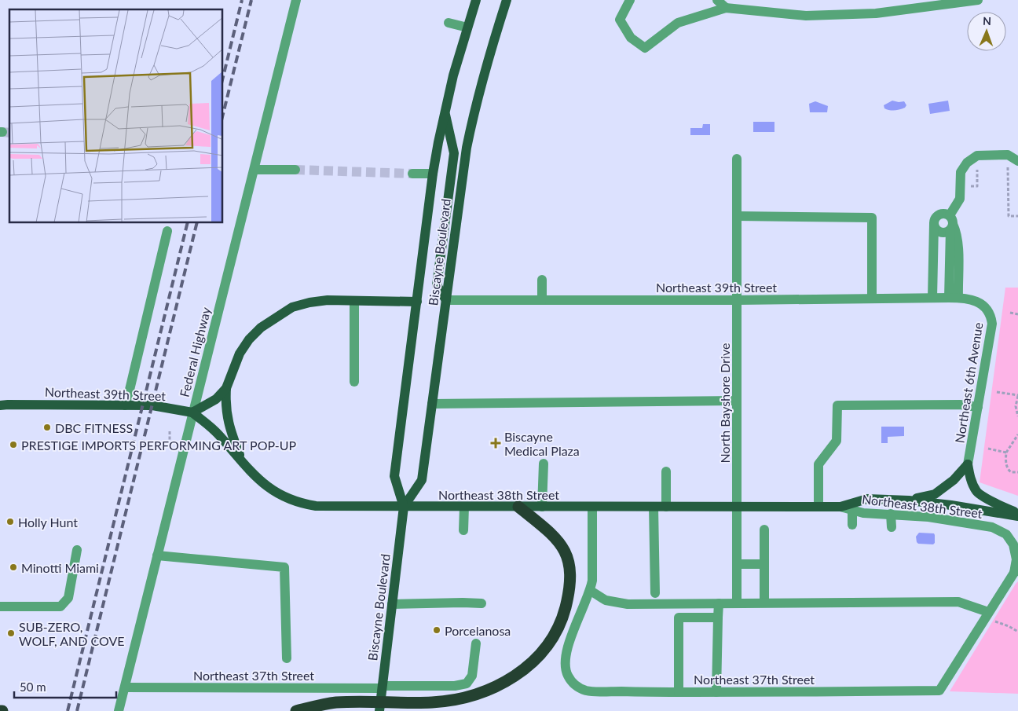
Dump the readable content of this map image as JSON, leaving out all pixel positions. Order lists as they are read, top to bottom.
{
  "streets": {
    "main road": ["Biscayne Boulevard", "Northeast 39th Street", "Northeast 38th Street"],
    "street": [
      "Federal Highway",
      "Northeast 6th Avenue",
      "North Bayshore Drive",
      "Northeast 37th Street"
    ]
  },
  "crossings": [
    ["Biscayne Boulevard", "Northeast 39th Street"],
    ["Biscayne Boulevard", "Northeast 38th Street"],
    ["Biscayne Boulevard", "Northeast 37th Street"],
    ["Northeast 39th Street", "Federal Highway"],
    ["Northeast 39th Street", "Northeast 6th Avenue"],
    ["Northeast 39th Street", "North Bayshore Drive"],
    ["Northeast 39th Street", "Northeast 38th Street"],
    ["Federal Highway", "Northeast 38th Street"],
    ["Federal Highway", "Northeast 37th Street"],
    ["North Bayshore Drive", "Northeast 38th Street"]
  ],
  "places": {
    "other": [
      "DBC FITNESS",
      "PRESTIGE IMPORTS PERFORMING ART POP-UP",
      "Holly Hunt",
      "Minotti Miami",
      "Porcelanosa",
      "SUB-ZERO, WOLF, AND COVE"
    ],
    "health": ["Biscayne Medical Plaza"]
  },
  "scale_bar": "50 m",
  "north": "top"
}
